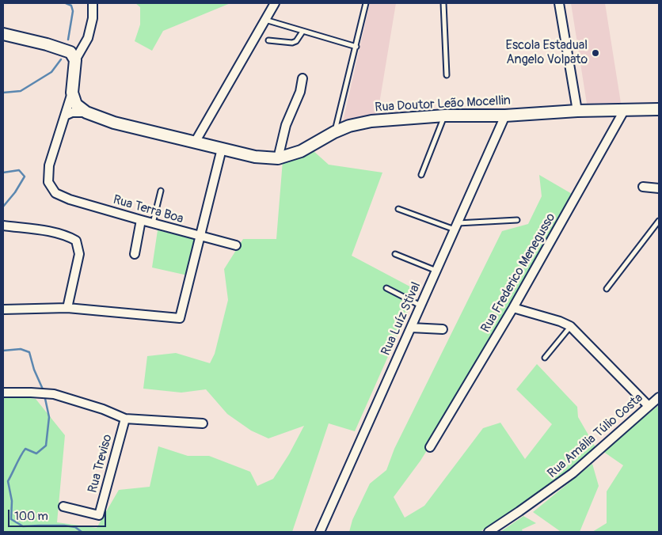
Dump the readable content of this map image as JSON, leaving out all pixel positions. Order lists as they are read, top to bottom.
{
  "streets": {
    "street": [
      "Rua Doutor Leão Mocellin",
      "Rua Terra Boa",
      "Rua Frederico Menegusso",
      "Rua Luíz Stival",
      "Rua Amália Túlio Costa",
      "Rua Treviso"
    ]
  },
  "crossings": [
    ["Rua Doutor Leão Mocellin", "Rua Frederico Menegusso"],
    ["Rua Doutor Leão Mocellin", "Rua Luíz Stival"]
  ],
  "places": ["Escola Estadual Angelo Volpato"],
  "scale_bar": "100 m"
}
